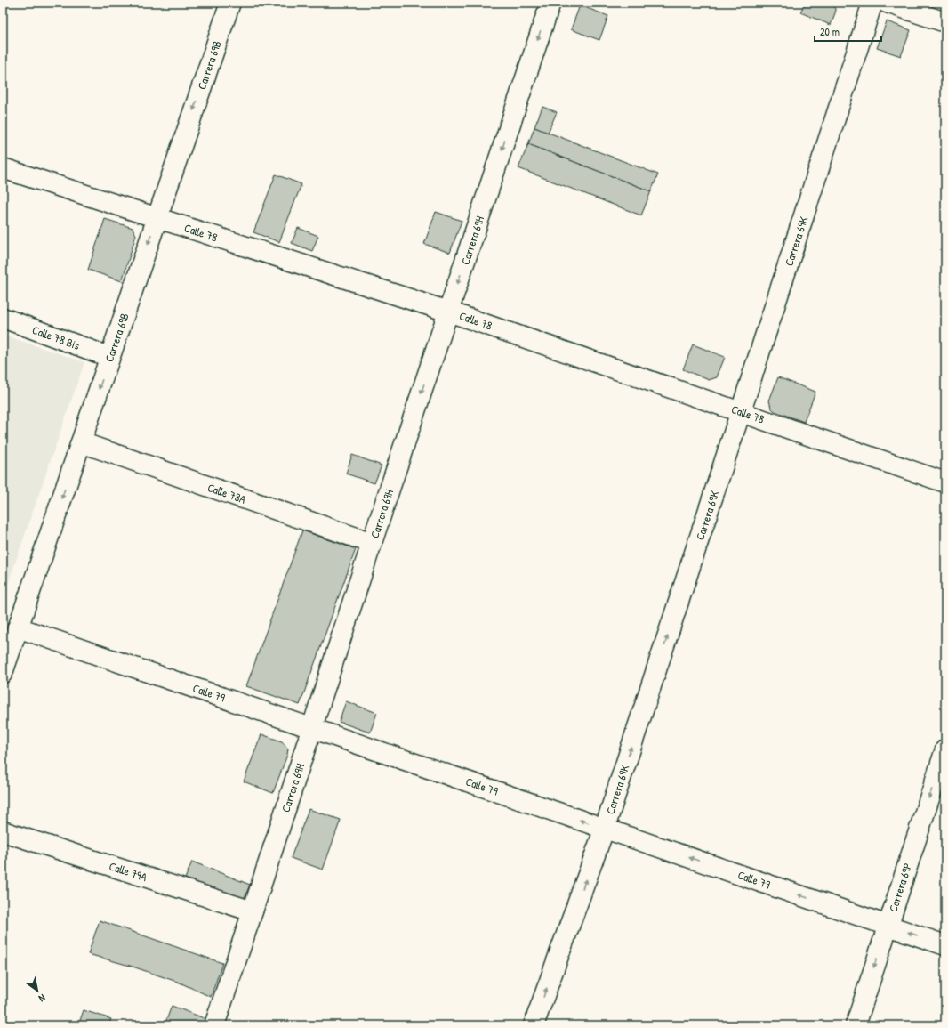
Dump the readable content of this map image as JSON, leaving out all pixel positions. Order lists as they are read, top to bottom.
{
  "streets": {
    "street": [
      "Carrera 69B",
      "Calle 78",
      "Carrera 69H",
      "Carrera 69K",
      "Calle 78 Bis",
      "Calle 78A",
      "Calle 79",
      "Calle 79A",
      "Carrera 69P"
    ]
  },
  "crossings": [
    ["Carrera 69B", "Calle 78"],
    ["Carrera 69B", "Calle 78 Bis"],
    ["Carrera 69B", "Calle 78A"],
    ["Carrera 69B", "Calle 79"],
    ["Calle 78", "Carrera 69H"],
    ["Calle 78", "Carrera 69K"],
    ["Carrera 69H", "Calle 78A"],
    ["Carrera 69H", "Calle 79"],
    ["Carrera 69H", "Calle 79A"],
    ["Carrera 69K", "Calle 79"],
    ["Calle 79", "Carrera 69P"]
  ],
  "one_way": [
    "Carrera 69B",
    "Carrera 69H",
    "Carrera 69K",
    "Calle 79",
    "Carrera 69P"
  ],
  "scale_bar": "20 m",
  "north": "bottom right"
}
